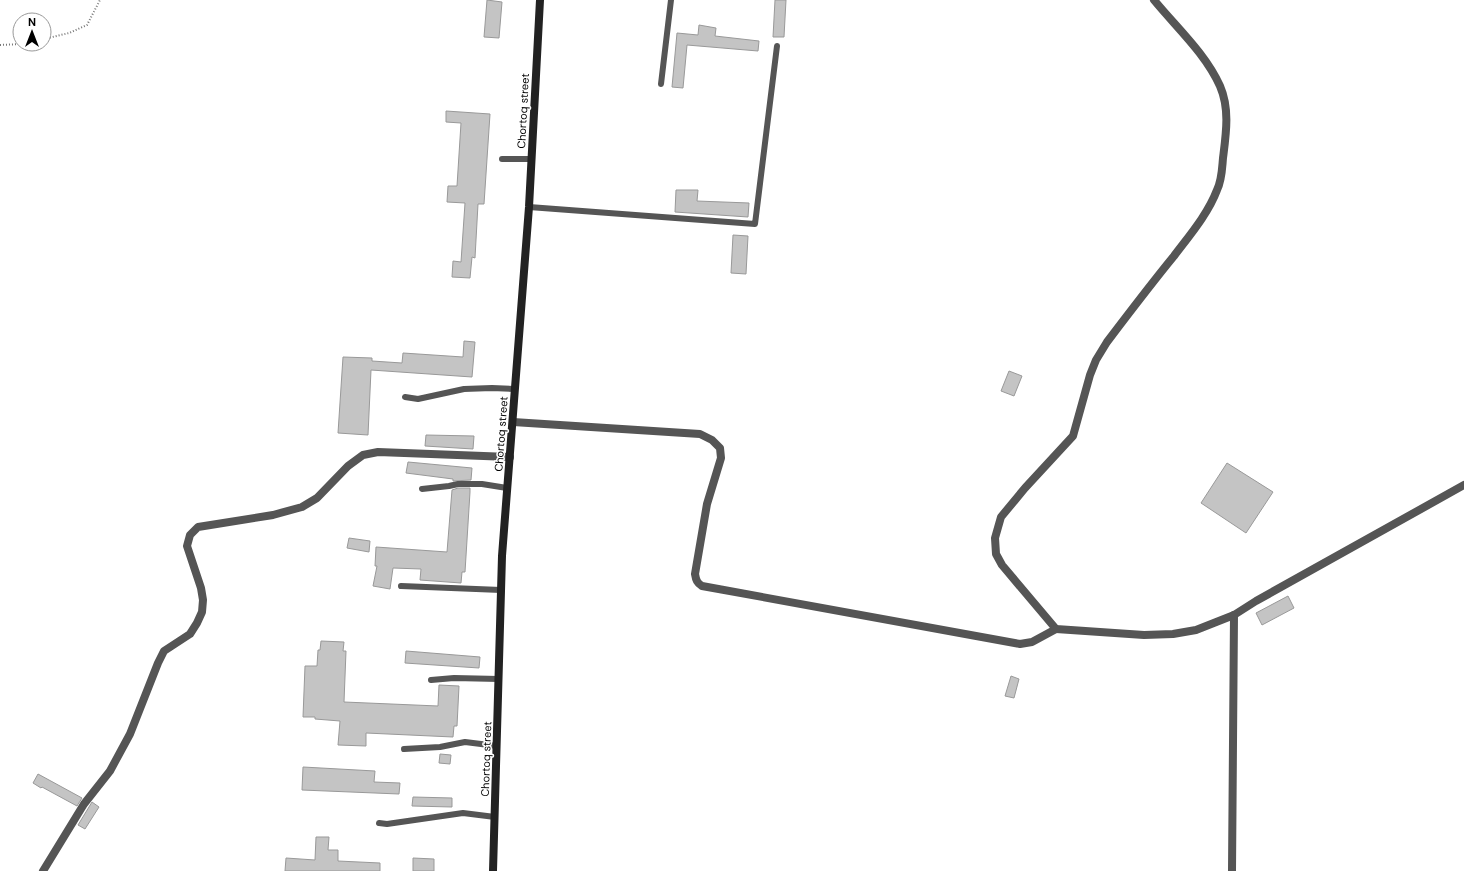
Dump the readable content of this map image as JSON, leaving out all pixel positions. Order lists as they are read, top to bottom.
{
  "streets": {
    "main road": ["Chortoq street"]
  },
  "north": "top"
}
